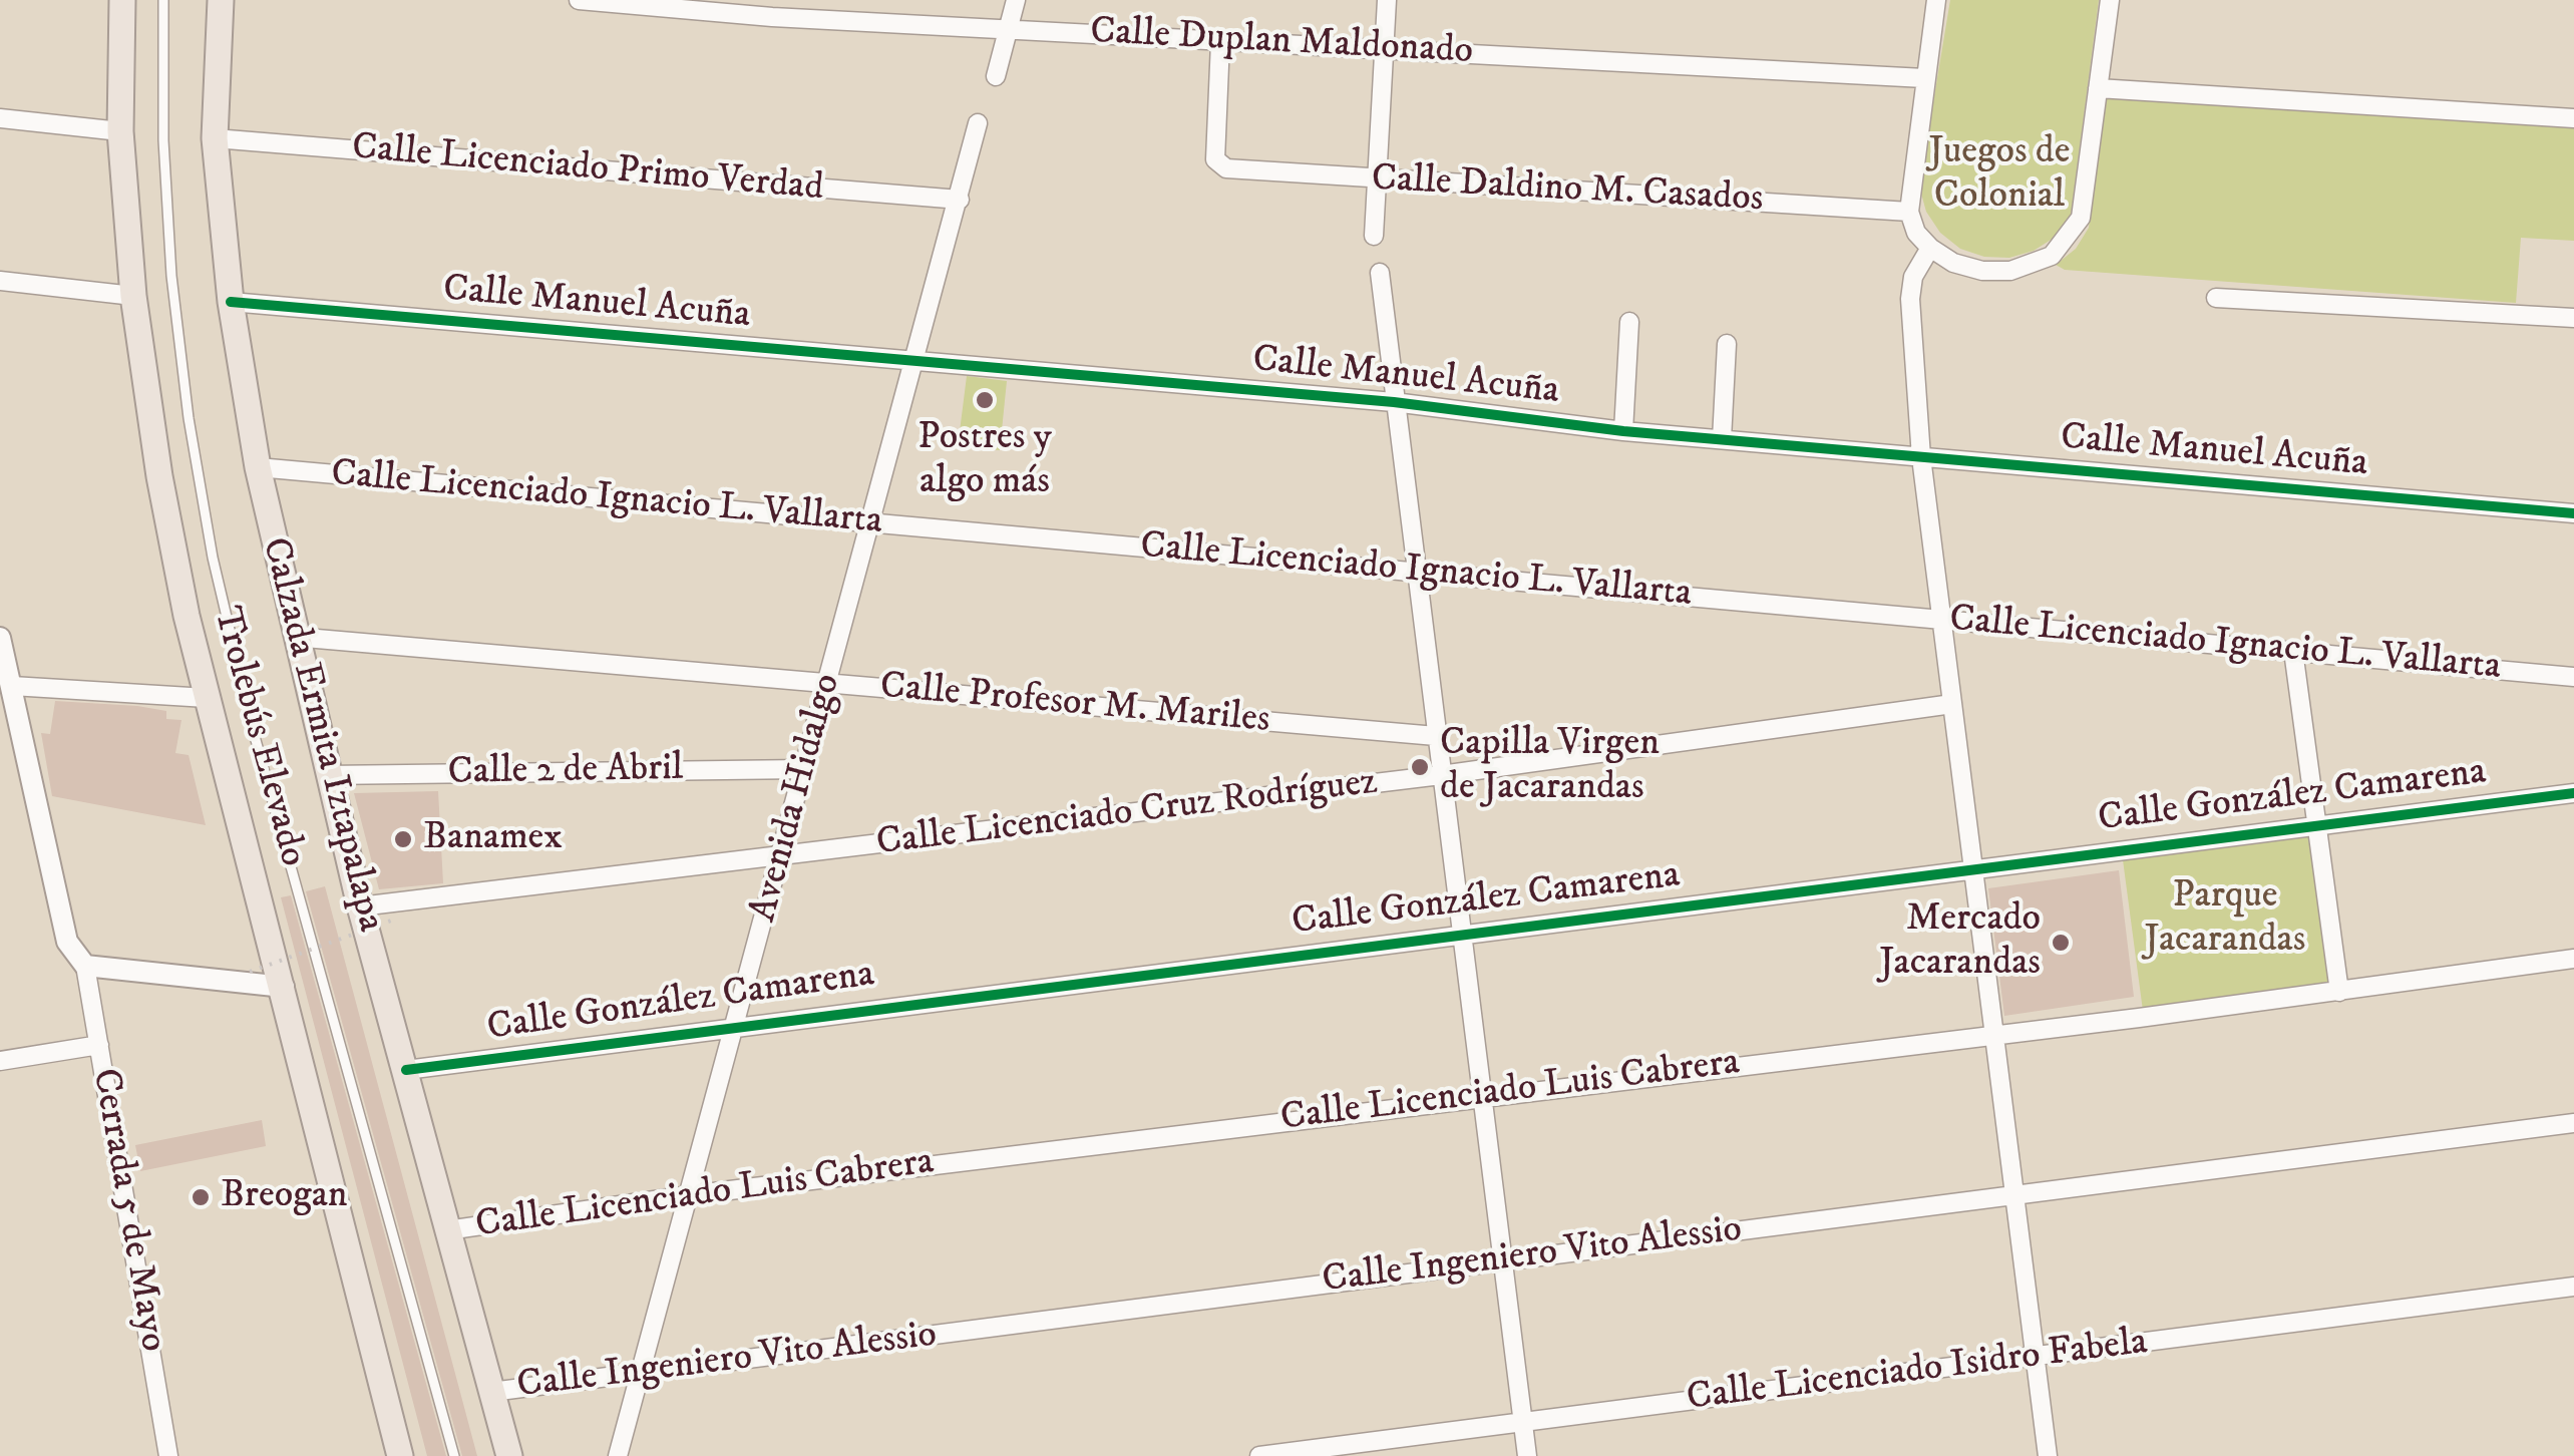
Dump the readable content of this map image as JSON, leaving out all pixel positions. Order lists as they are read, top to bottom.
{
  "streets": {
    "main road": ["Calzada Ermita Iztapalapa"],
    "street": [
      "Calle Duplan Maldonado",
      "Calle Licenciado Primo Verdad",
      "Calle Daldino M. Casados",
      "Calle Manuel Acuña",
      "Calle Licenciado Ignacio L. Vallarta",
      "Calle Profesor M. Mariles",
      "Calle 2 de Abril",
      "Calle González Camarena",
      "Avenida Hidalgo",
      "Calle Licenciado Cruz Rodríguez",
      "Calle Licenciado Luis Cabrera",
      "Cerrada 5 de Mayo",
      "Calle Ingeniero Vito Alessio",
      "Calle Licenciado Isidro Fabela"
    ],
    "lane": ["Trolebús Elevado"]
  },
  "crossings": [
    ["Calle Duplan Maldonado", "Calle Daldino M. Casados"],
    ["Calle Licenciado Primo Verdad", "Calzada Ermita Iztapalapa"],
    ["Calle Licenciado Primo Verdad", "Avenida Hidalgo"],
    ["Calle Manuel Acuña", "Calzada Ermita Iztapalapa"],
    ["Calle Manuel Acuña", "Avenida Hidalgo"],
    ["Calle Licenciado Ignacio L. Vallarta", "Calzada Ermita Iztapalapa"],
    ["Calle Licenciado Ignacio L. Vallarta", "Avenida Hidalgo"],
    ["Calle Profesor M. Mariles", "Calzada Ermita Iztapalapa"],
    ["Calle Profesor M. Mariles", "Avenida Hidalgo"],
    ["Calzada Ermita Iztapalapa", "Calle 2 de Abril"],
    ["Calzada Ermita Iztapalapa", "Calle González Camarena"],
    ["Calzada Ermita Iztapalapa", "Calle Licenciado Cruz Rodríguez"],
    ["Calzada Ermita Iztapalapa", "Calle Licenciado Luis Cabrera"],
    ["Calzada Ermita Iztapalapa", "Calle Ingeniero Vito Alessio"],
    ["Calle 2 de Abril", "Avenida Hidalgo"],
    ["Calle González Camarena", "Avenida Hidalgo"],
    ["Avenida Hidalgo", "Calle Licenciado Cruz Rodríguez"],
    ["Avenida Hidalgo", "Calle Licenciado Luis Cabrera"],
    ["Avenida Hidalgo", "Calle Ingeniero Vito Alessio"]
  ],
  "parks": ["Juegos de Colonial", "Parque Jacarandas"],
  "places": [
    "Postres y algo más",
    "Capilla Virgen de Jacarandas",
    "Banamex",
    "Mercado Jacarandas",
    "Breogan"
  ]
}
